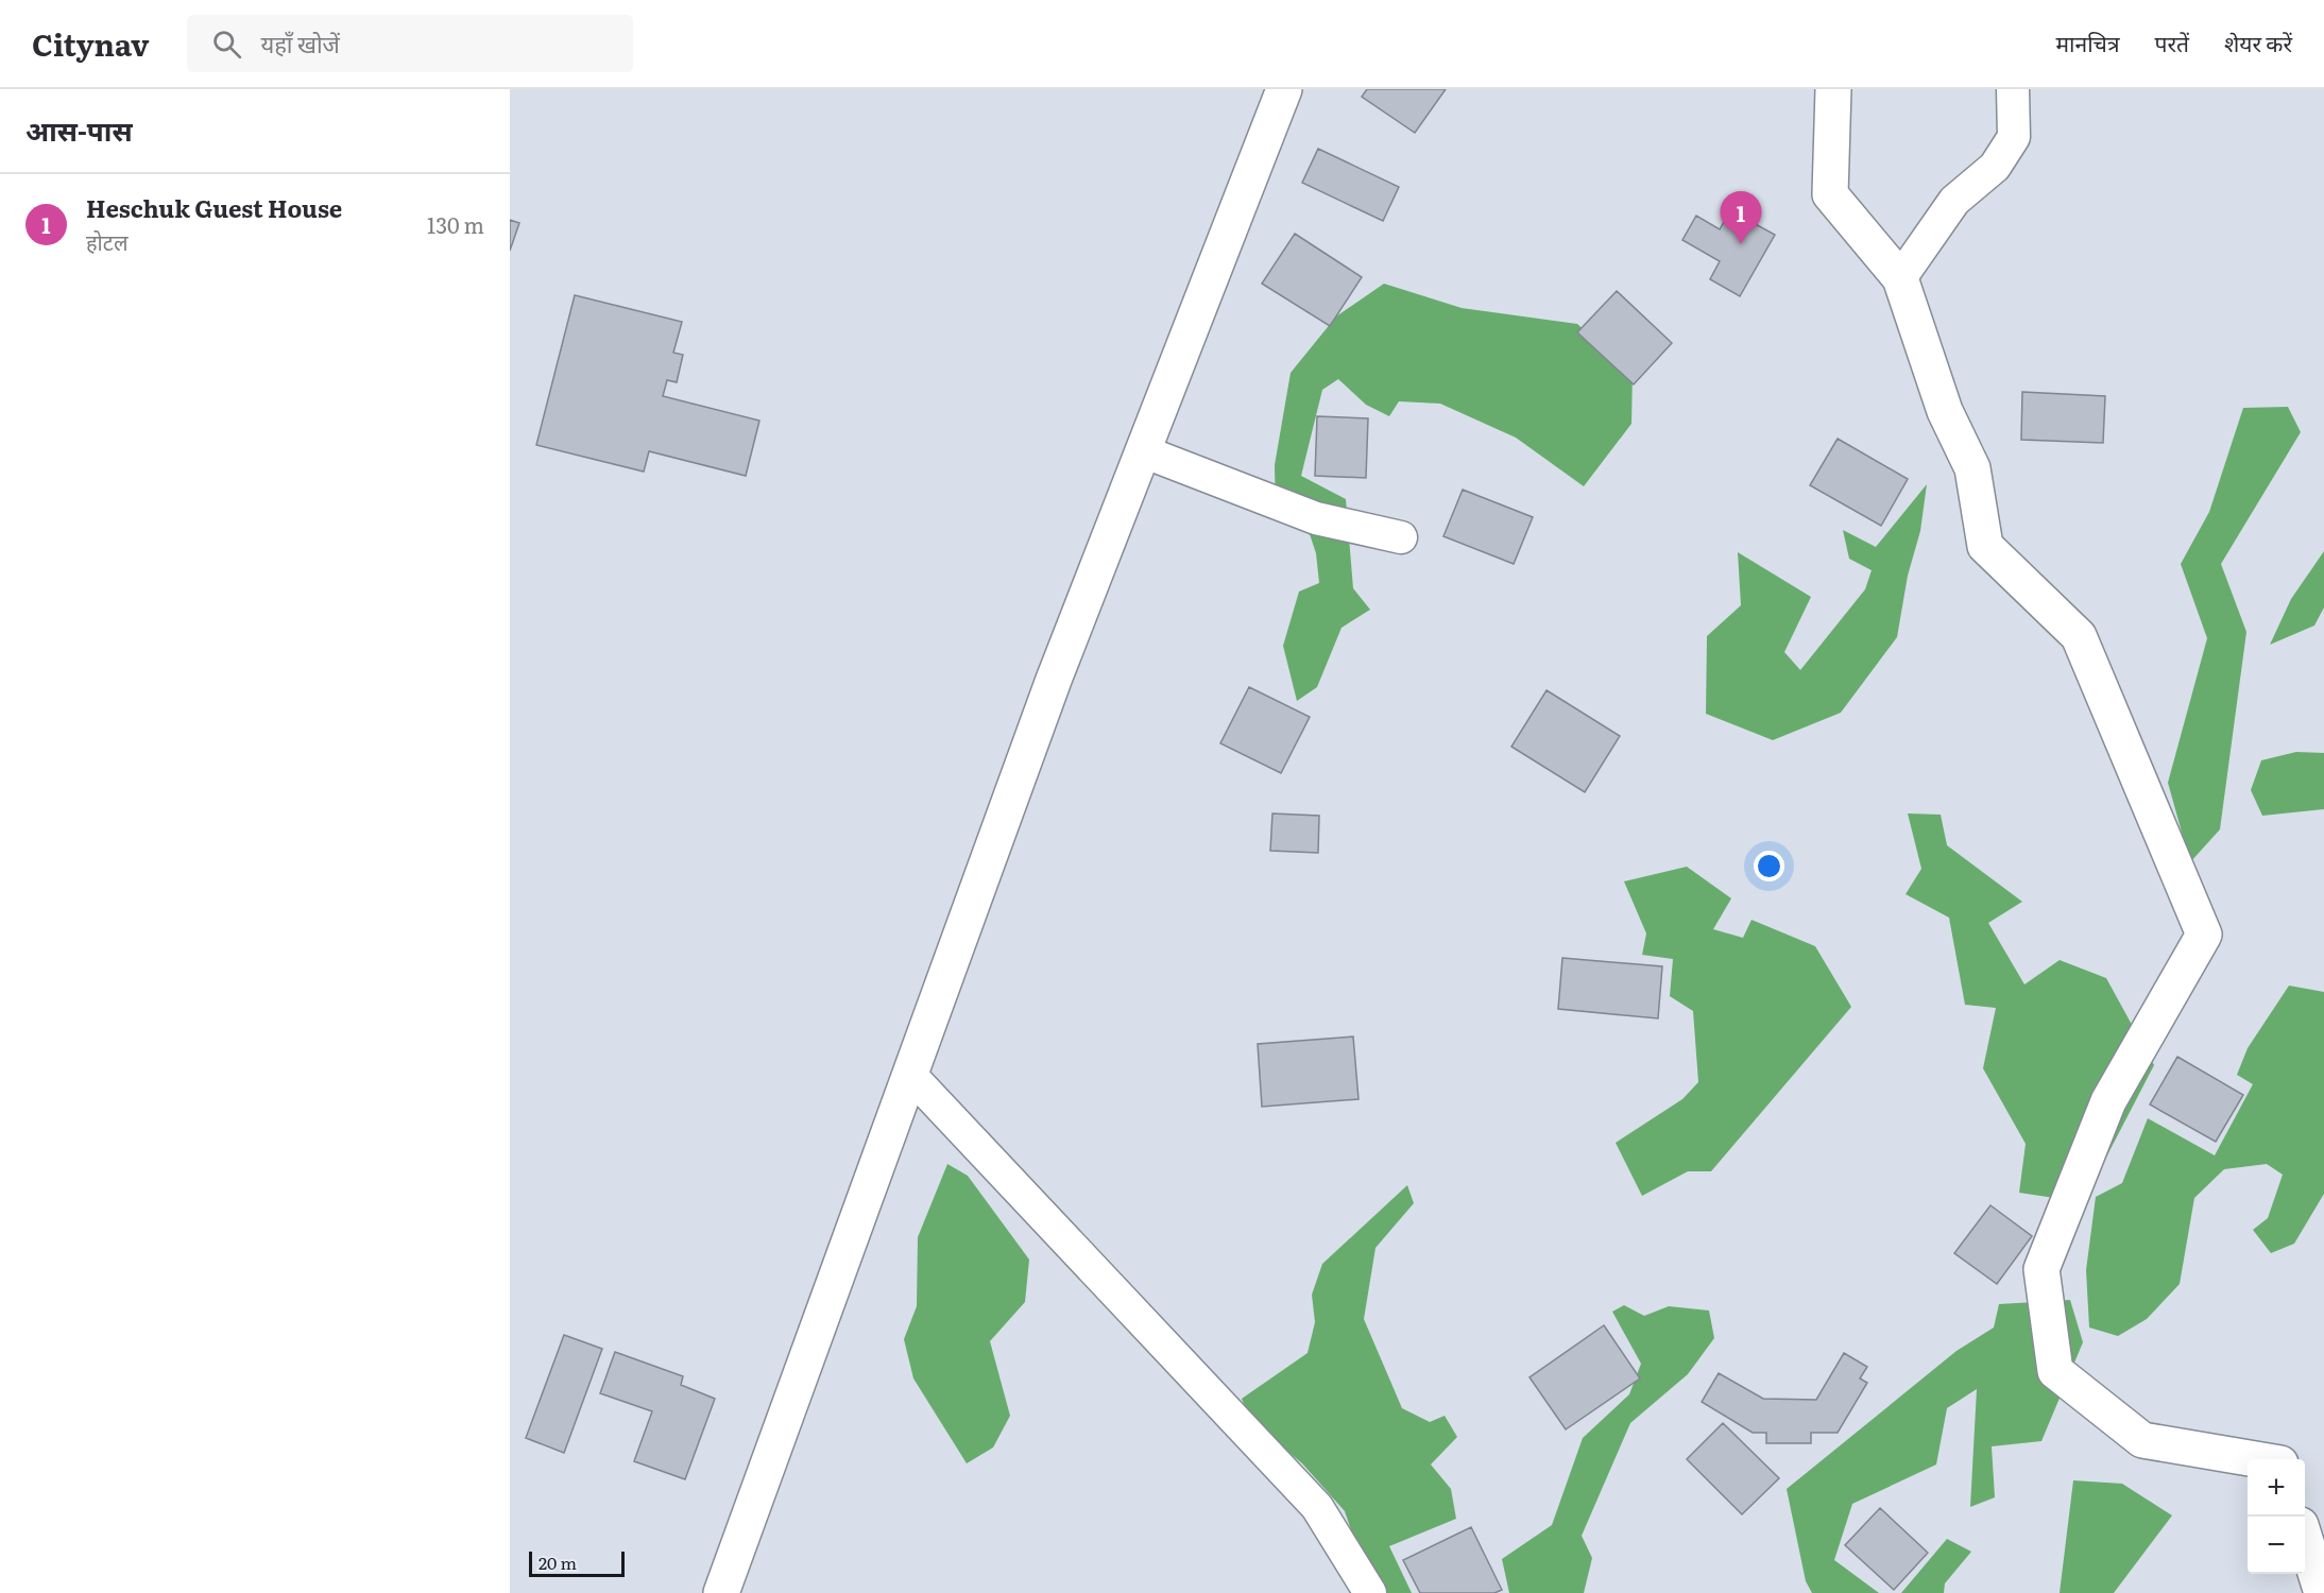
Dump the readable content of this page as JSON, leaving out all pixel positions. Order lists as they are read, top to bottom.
{
  "scale_bar": "20 m",
  "page": {
    "header": "Citynav",
    "search": "यहाँ खोजें",
    "nav": ["मानचित्र", "परतें", "शेयर करें"],
    "heading": "आस-पास",
    "list": [
      {
        "mark": "1",
        "name": "Heschuk Guest House",
        "note": "होटल",
        "value": "130 m"
      }
    ],
    "pins": "1",
    "map_buttons": ["+", "−"],
    "scale": "20 m"
  }
}
